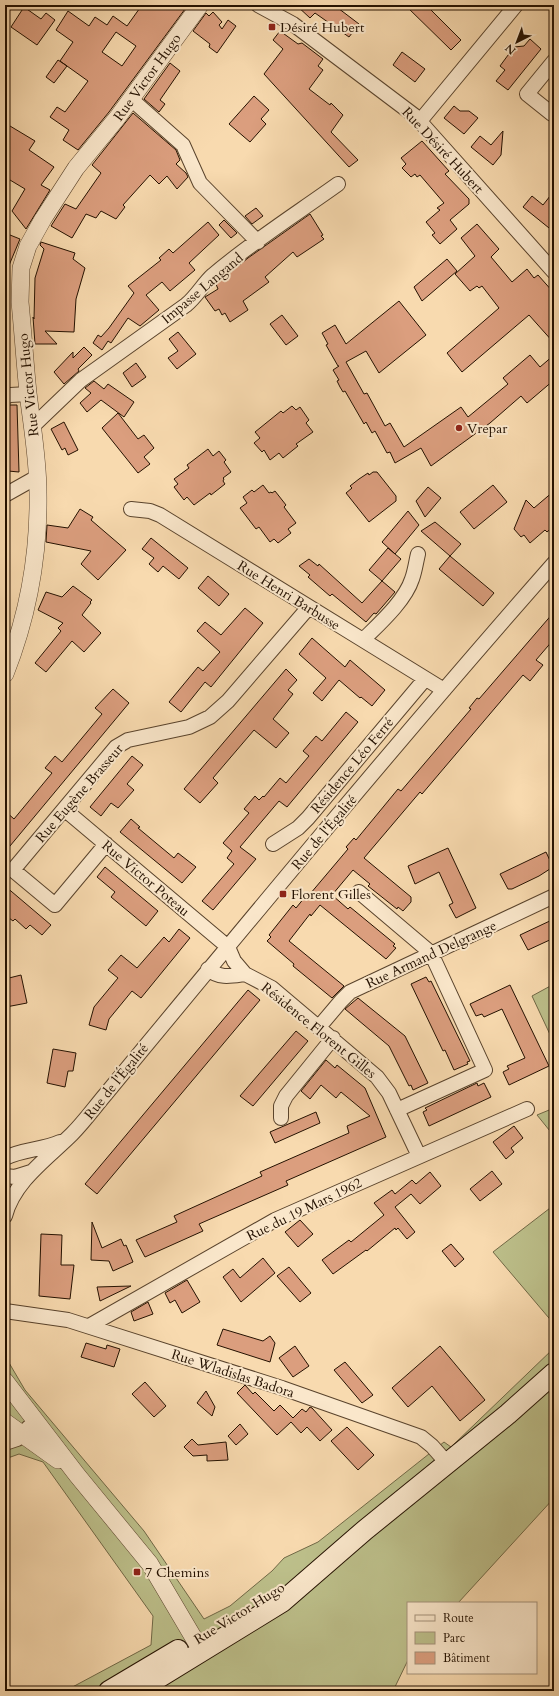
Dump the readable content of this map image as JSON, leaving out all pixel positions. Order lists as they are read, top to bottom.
{
  "streets": {
    "main road": ["Rue Victor Hugo"],
    "street": [
      "Rue Désiré Hubert",
      "Impasse Langand",
      "Rue Henri Barbusse",
      "Résidence Léo Ferré",
      "Rue Eugène Brasseur",
      "Rue de l'Égalité",
      "Rue Victor Poteau",
      "Rue Armand Delgrange",
      "Résidence Florent Gilles",
      "Rue du 19 Mars 1962",
      "Rue Wladislas Badora"
    ]
  },
  "crossings": [
    ["Rue Victor Hugo", "Impasse Langand"],
    ["Rue Victor Hugo", "Rue Wladislas Badora"],
    ["Rue Henri Barbusse", "Résidence Léo Ferré"],
    ["Rue Henri Barbusse", "Rue Eugène Brasseur"],
    ["Rue Henri Barbusse", "Rue de l'Égalité"],
    ["Rue Eugène Brasseur", "Rue Victor Poteau"],
    ["Rue de l'Égalité", "Rue Victor Poteau"],
    ["Rue de l'Égalité", "Résidence Florent Gilles"],
    ["Rue Victor Poteau", "Résidence Florent Gilles"],
    ["Rue Armand Delgrange", "Résidence Florent Gilles"],
    ["Résidence Florent Gilles", "Rue du 19 Mars 1962"],
    ["Rue du 19 Mars 1962", "Rue Wladislas Badora"]
  ],
  "places": {
    "transit": ["Désiré Hubert", "Florent Gilles", "7 Chemins"],
    "other": ["Vrepar"]
  },
  "legend": ["Route", "Parc", "Bâtiment"],
  "north": "bottom left"
}
